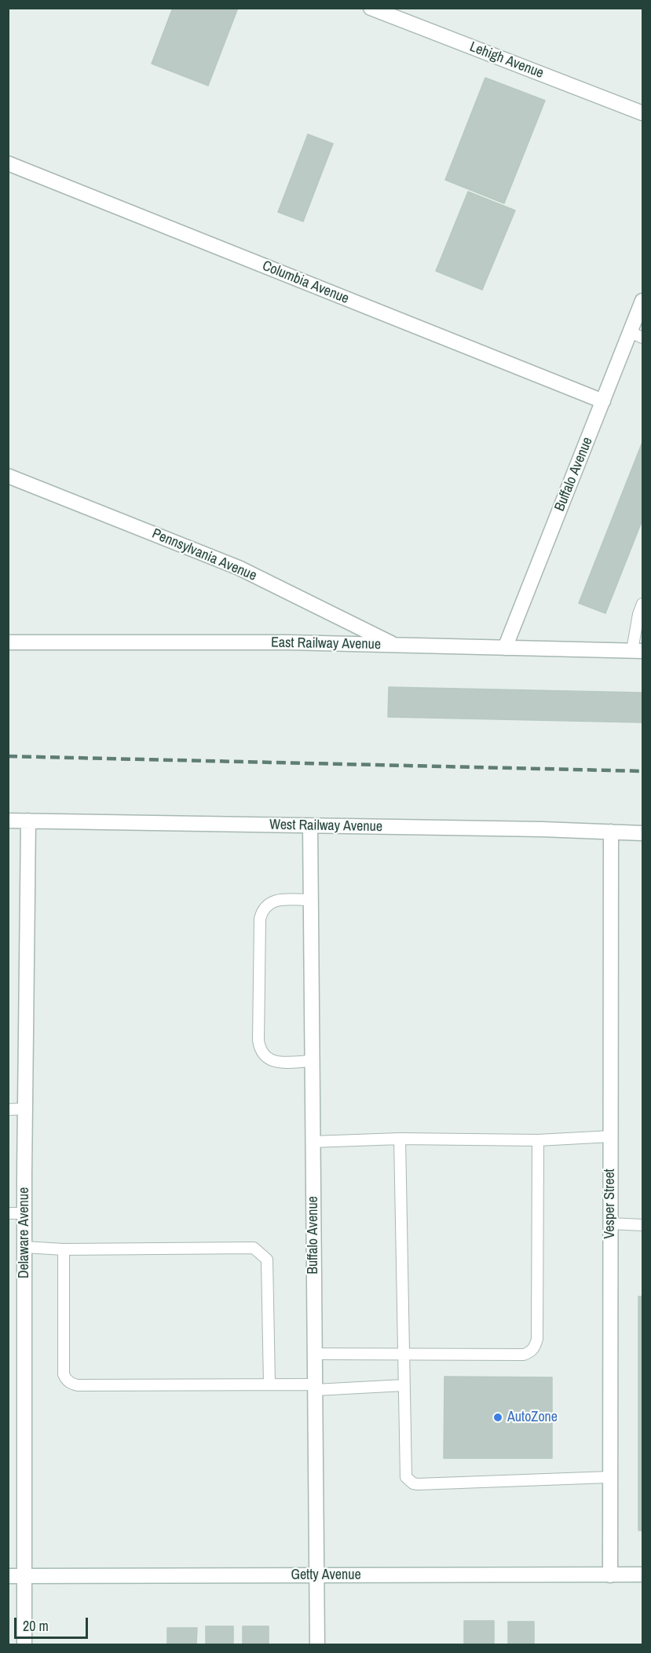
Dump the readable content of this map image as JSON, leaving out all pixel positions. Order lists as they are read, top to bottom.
{
  "streets": {
    "street": [
      "Lehigh Avenue",
      "Columbia Avenue",
      "Buffalo Avenue",
      "Pennsylvania Avenue",
      "East Railway Avenue",
      "West Railway Avenue",
      "Vesper Street",
      "Delaware Avenue",
      "Getty Avenue"
    ]
  },
  "crossings": [
    ["Columbia Avenue", "Buffalo Avenue"],
    ["Buffalo Avenue", "East Railway Avenue"],
    ["Buffalo Avenue", "West Railway Avenue"],
    ["Buffalo Avenue", "Getty Avenue"],
    ["Pennsylvania Avenue", "East Railway Avenue"],
    ["West Railway Avenue", "Vesper Street"],
    ["West Railway Avenue", "Delaware Avenue"],
    ["Vesper Street", "Getty Avenue"],
    ["Delaware Avenue", "Getty Avenue"]
  ],
  "places": ["AutoZone"],
  "scale_bar": "20 m"
}
